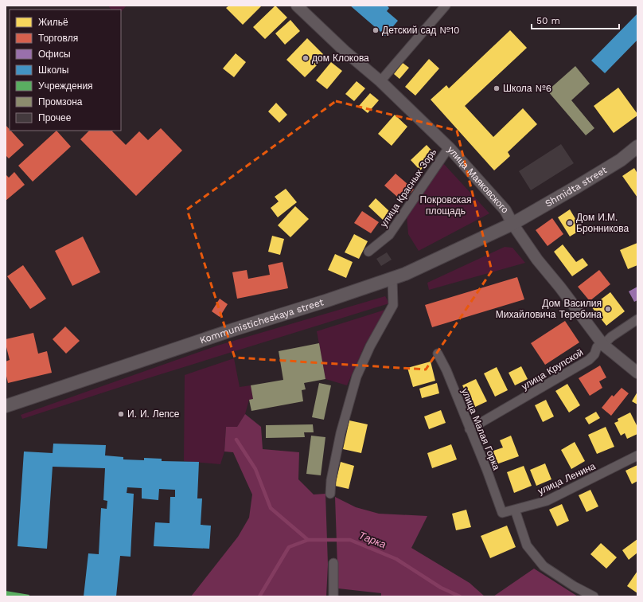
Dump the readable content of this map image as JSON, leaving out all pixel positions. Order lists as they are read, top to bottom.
{
  "streets": {
    "main road": ["Shmidta street", "Kommunisticheskaya street"],
    "street": [
      "улица Маяковского",
      "улица Красных Зорь",
      "улица Крупской",
      "улица Малая Горка",
      "улица Ленина"
    ]
  },
  "crossings": [
    ["улица Маяковского", "Shmidta street"],
    ["улица Маяковского", "улица Красных Зорь"],
    ["улица Маяковского", "Kommunisticheskaya street"],
    ["улица Маяковского", "улица Крупской"],
    ["Shmidta street", "Kommunisticheskaya street"],
    ["улица Крупской", "улица Малая Горка"],
    ["улица Малая Горка", "улица Ленина"]
  ],
  "water": ["Тарка"],
  "parks": ["Покровская площадь"],
  "places": [
    "Детский сад №10",
    "дом Клокова",
    "Школа №6",
    "Дом И.М. Бронникова",
    "Дом Василия Михайловича Теребина",
    "И. И. Лепсе"
  ],
  "legend": [
    "Жильё",
    "Торговля",
    "Офисы",
    "Школы",
    "Учреждения",
    "Промзона",
    "Прочее"
  ],
  "scale_bar": "50 m"
}
